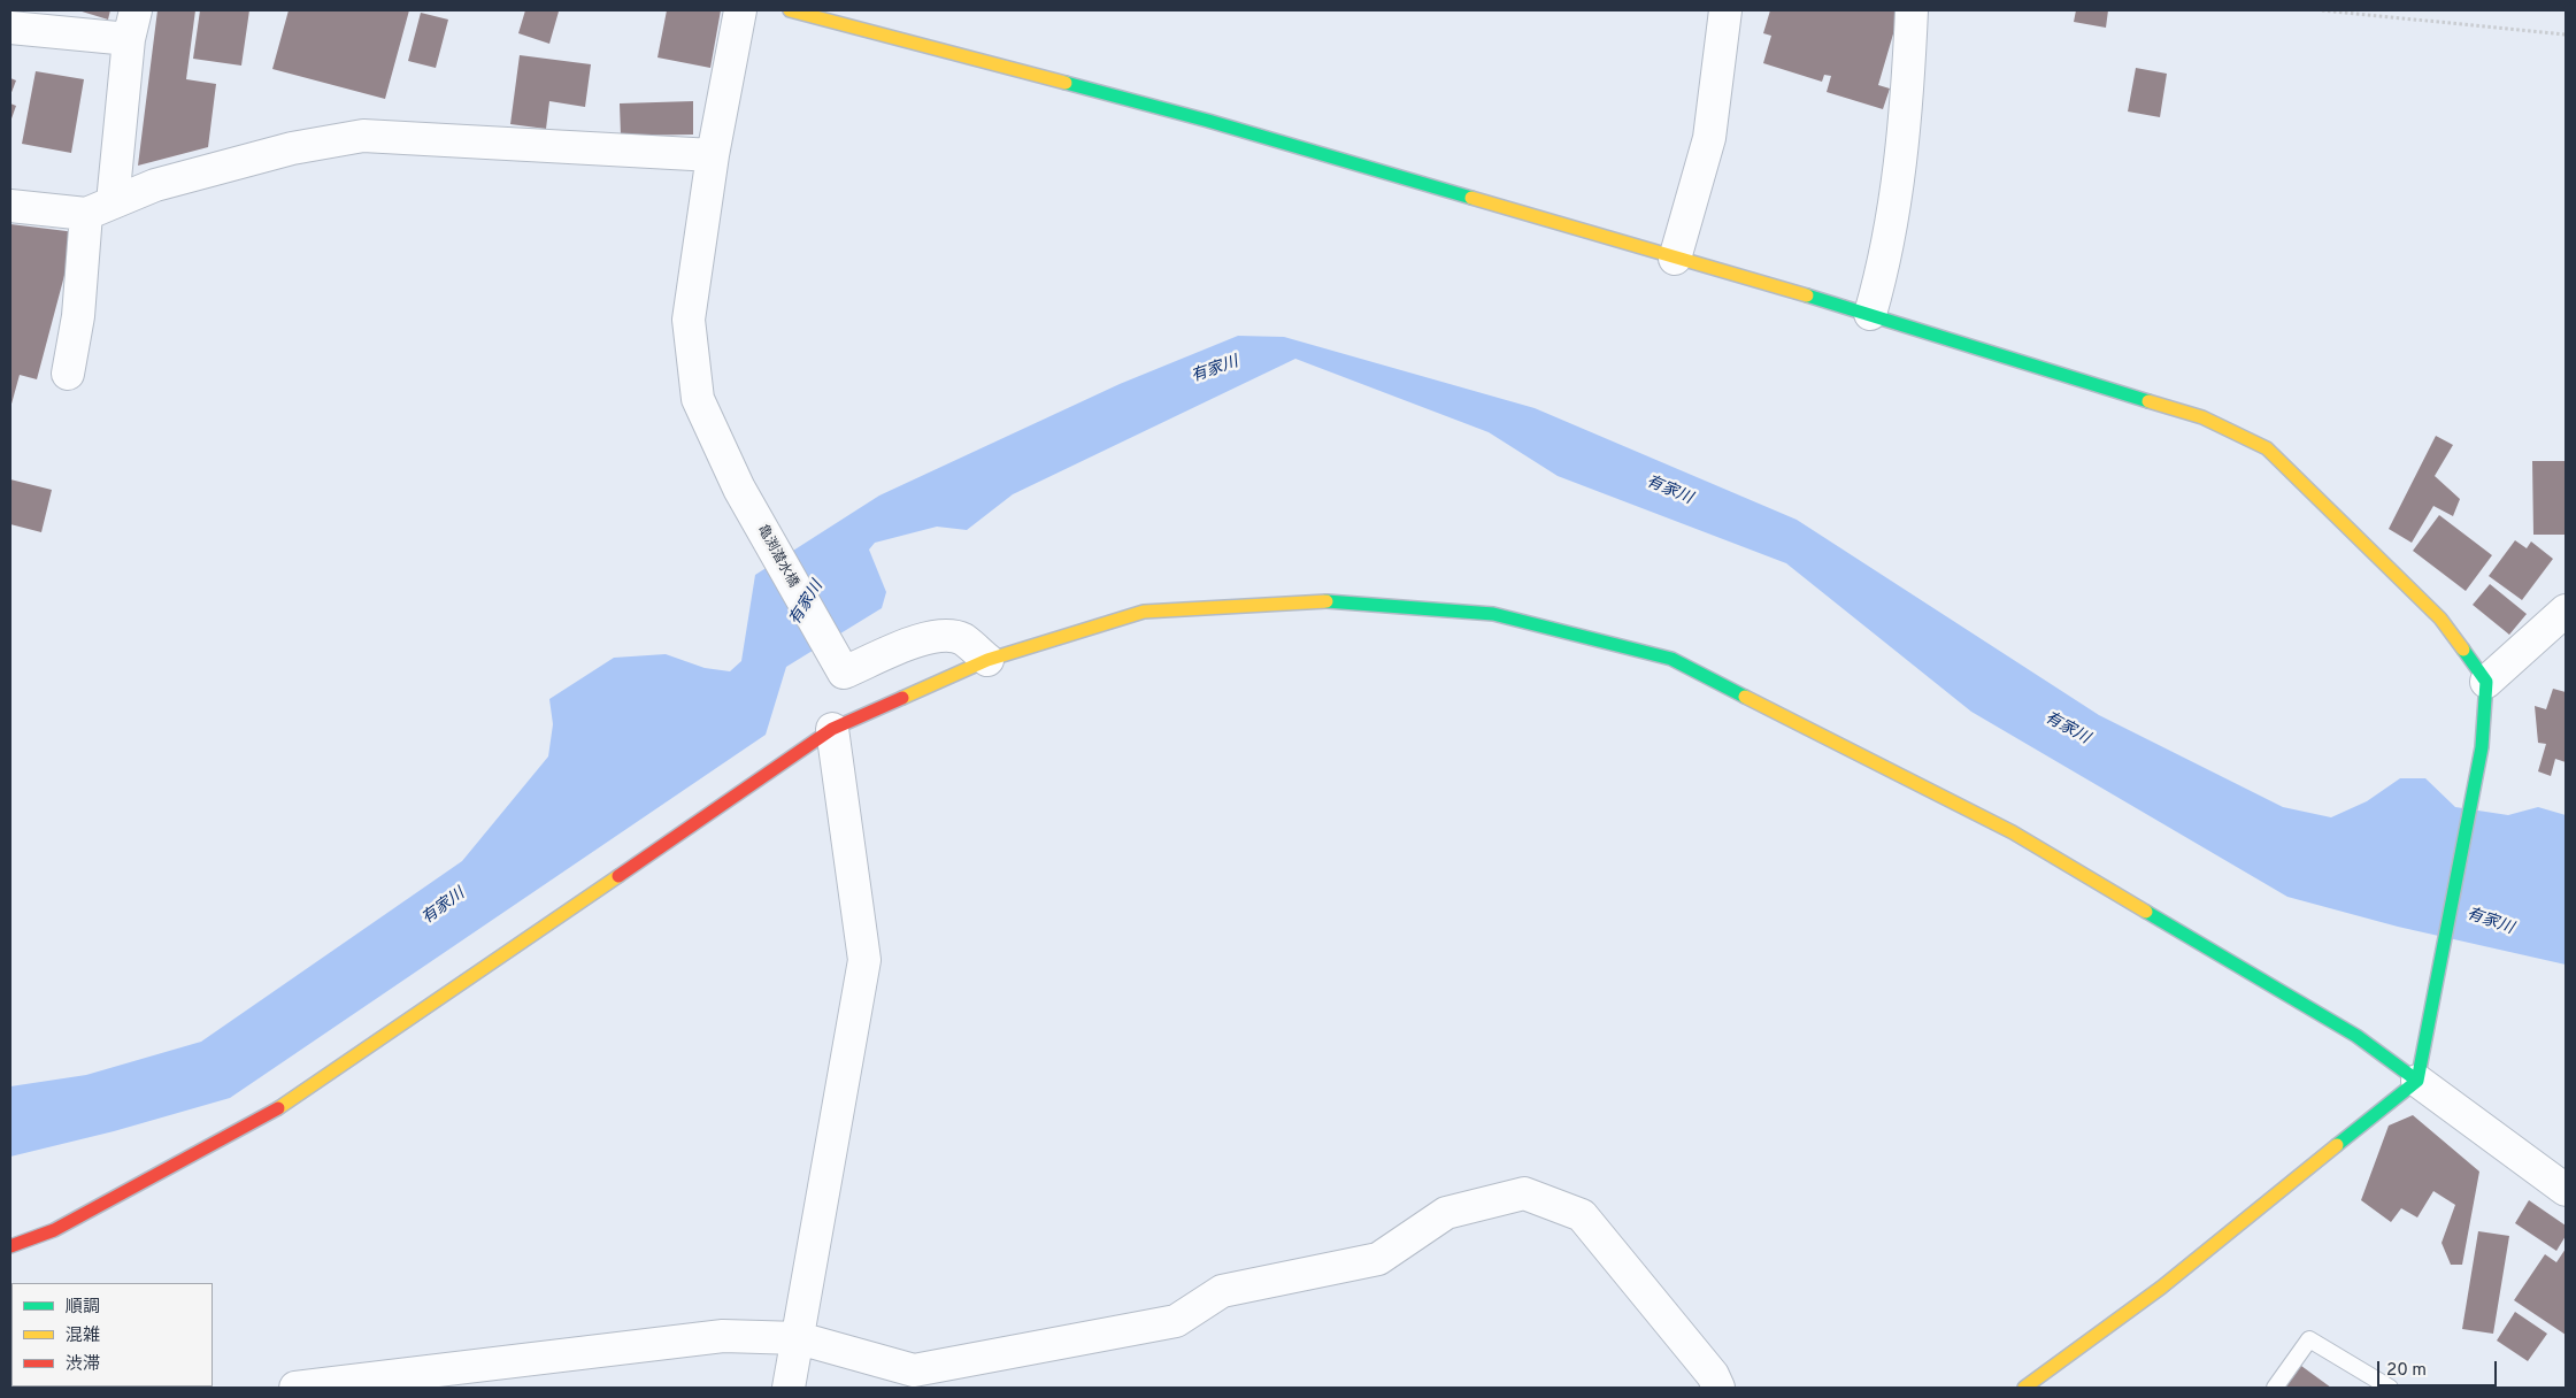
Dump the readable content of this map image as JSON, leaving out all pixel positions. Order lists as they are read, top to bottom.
{
  "streets": {
    "street": ["亀渕潜水橋"]
  },
  "water": ["有家川"],
  "legend": ["順調", "混雑", "渋滞"],
  "scale_bar": "20 m"
}
